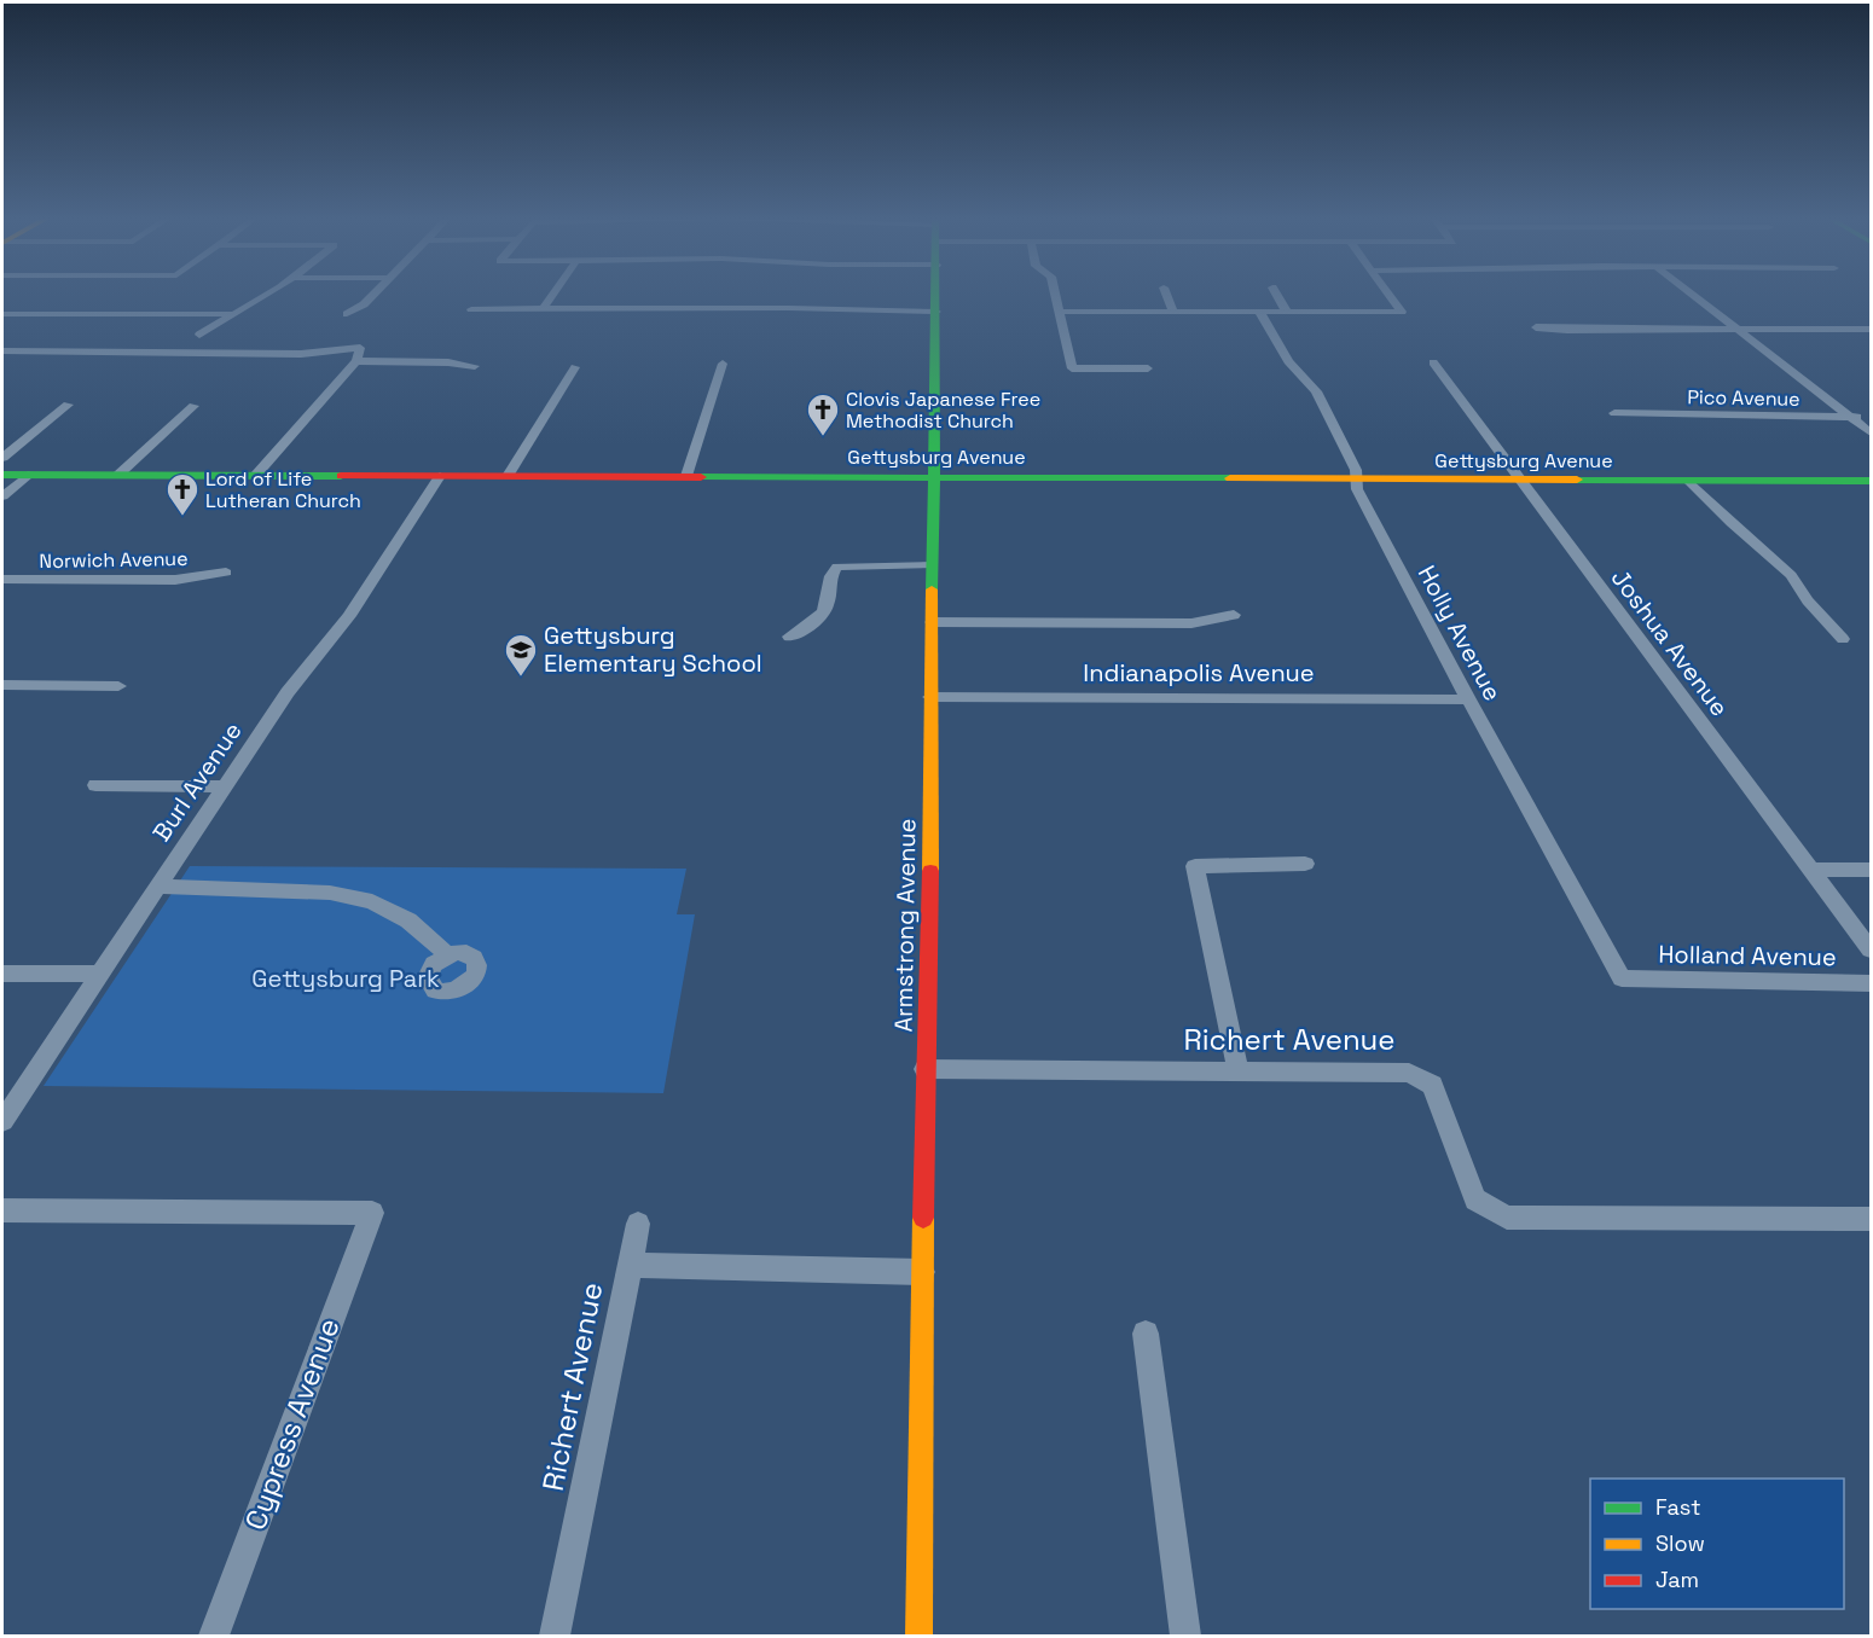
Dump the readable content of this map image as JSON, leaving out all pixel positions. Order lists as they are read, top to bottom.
{
  "streets": {
    "street": [
      "Pico Avenue",
      "Gettysburg Avenue",
      "Norwich Avenue",
      "Holly Avenue",
      "Joshua Avenue",
      "Indianapolis Avenue",
      "Burl Avenue",
      "Armstrong Avenue",
      "Holland Avenue",
      "Richert Avenue",
      "Cypress Avenue"
    ]
  },
  "crossings": [
    ["Gettysburg Avenue", "Holly Avenue"],
    ["Gettysburg Avenue", "Joshua Avenue"],
    ["Gettysburg Avenue", "Burl Avenue"],
    ["Gettysburg Avenue", "Armstrong Avenue"],
    ["Holly Avenue", "Indianapolis Avenue"],
    ["Holly Avenue", "Holland Avenue"],
    ["Indianapolis Avenue", "Armstrong Avenue"],
    ["Armstrong Avenue", "Richert Avenue"]
  ],
  "parks": ["Gettysburg Park"],
  "places": {
    "church": ["Clovis Japanese Free Methodist Church", "Lord of Life Lutheran Church"],
    "school or university": ["Gettysburg Elementary School"]
  },
  "legend": ["Fast", "Slow", "Jam"]
}
